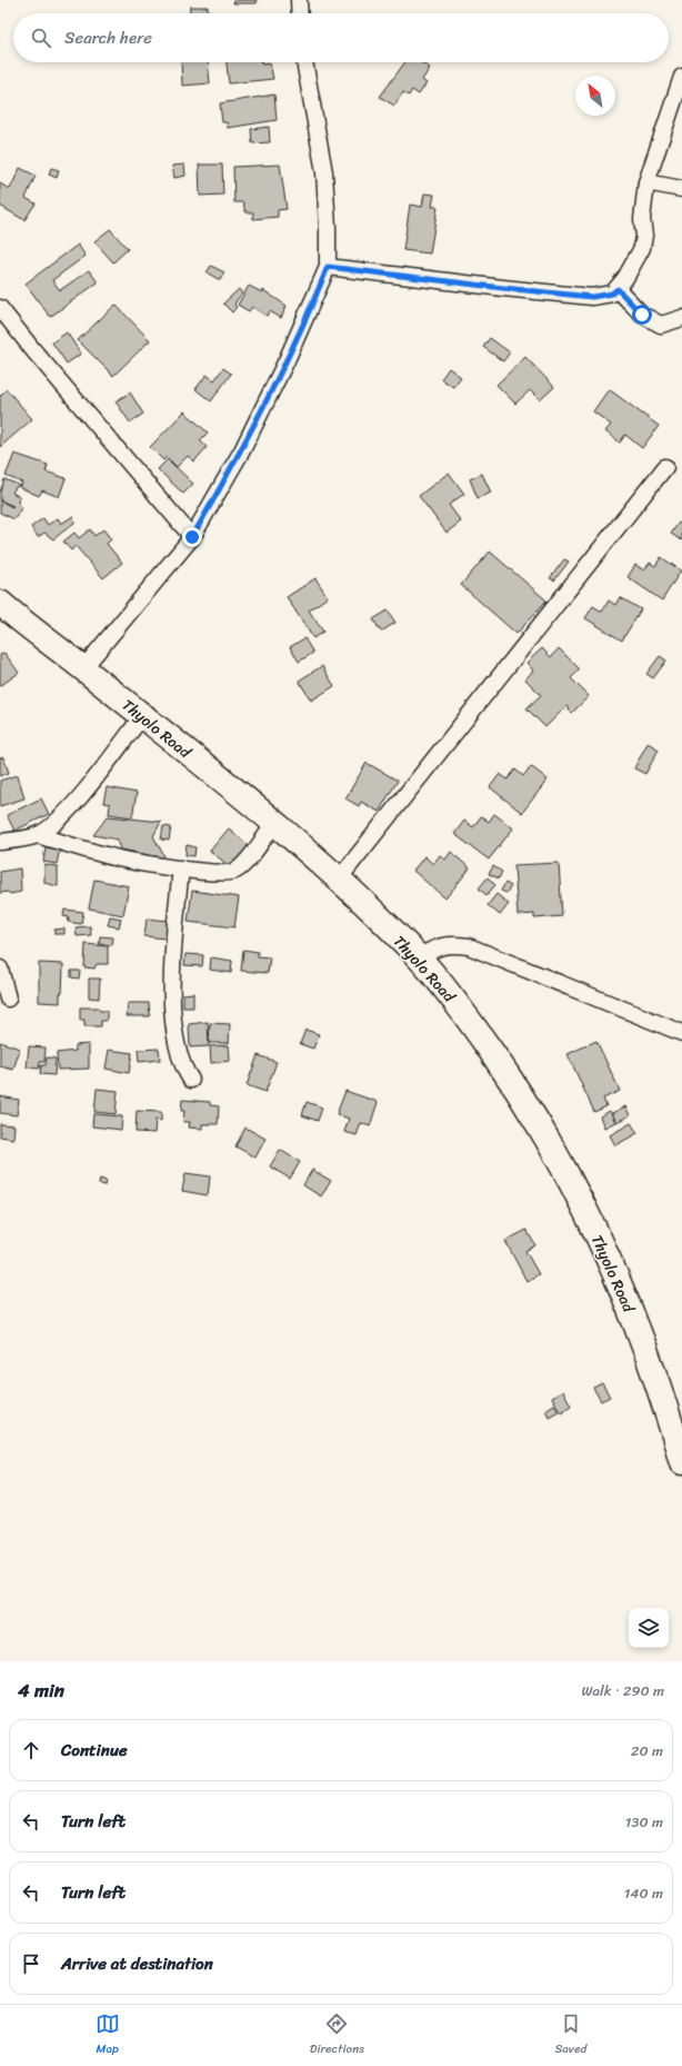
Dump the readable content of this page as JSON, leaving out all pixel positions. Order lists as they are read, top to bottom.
{
  "streets": {
    "highway": ["Thyolo Road"]
  },
  "north": "top left",
  "page": {
    "search": "Search here",
    "heading": ["4 min", "Walk · 290 m"],
    "list": [
      ["Continue", "20 m"],
      ["Turn left", "130 m"],
      ["Turn left", "140 m"],
      "Arrive at destination"
    ],
    "nav": ["Map", "Directions", "Saved"]
  }
}
